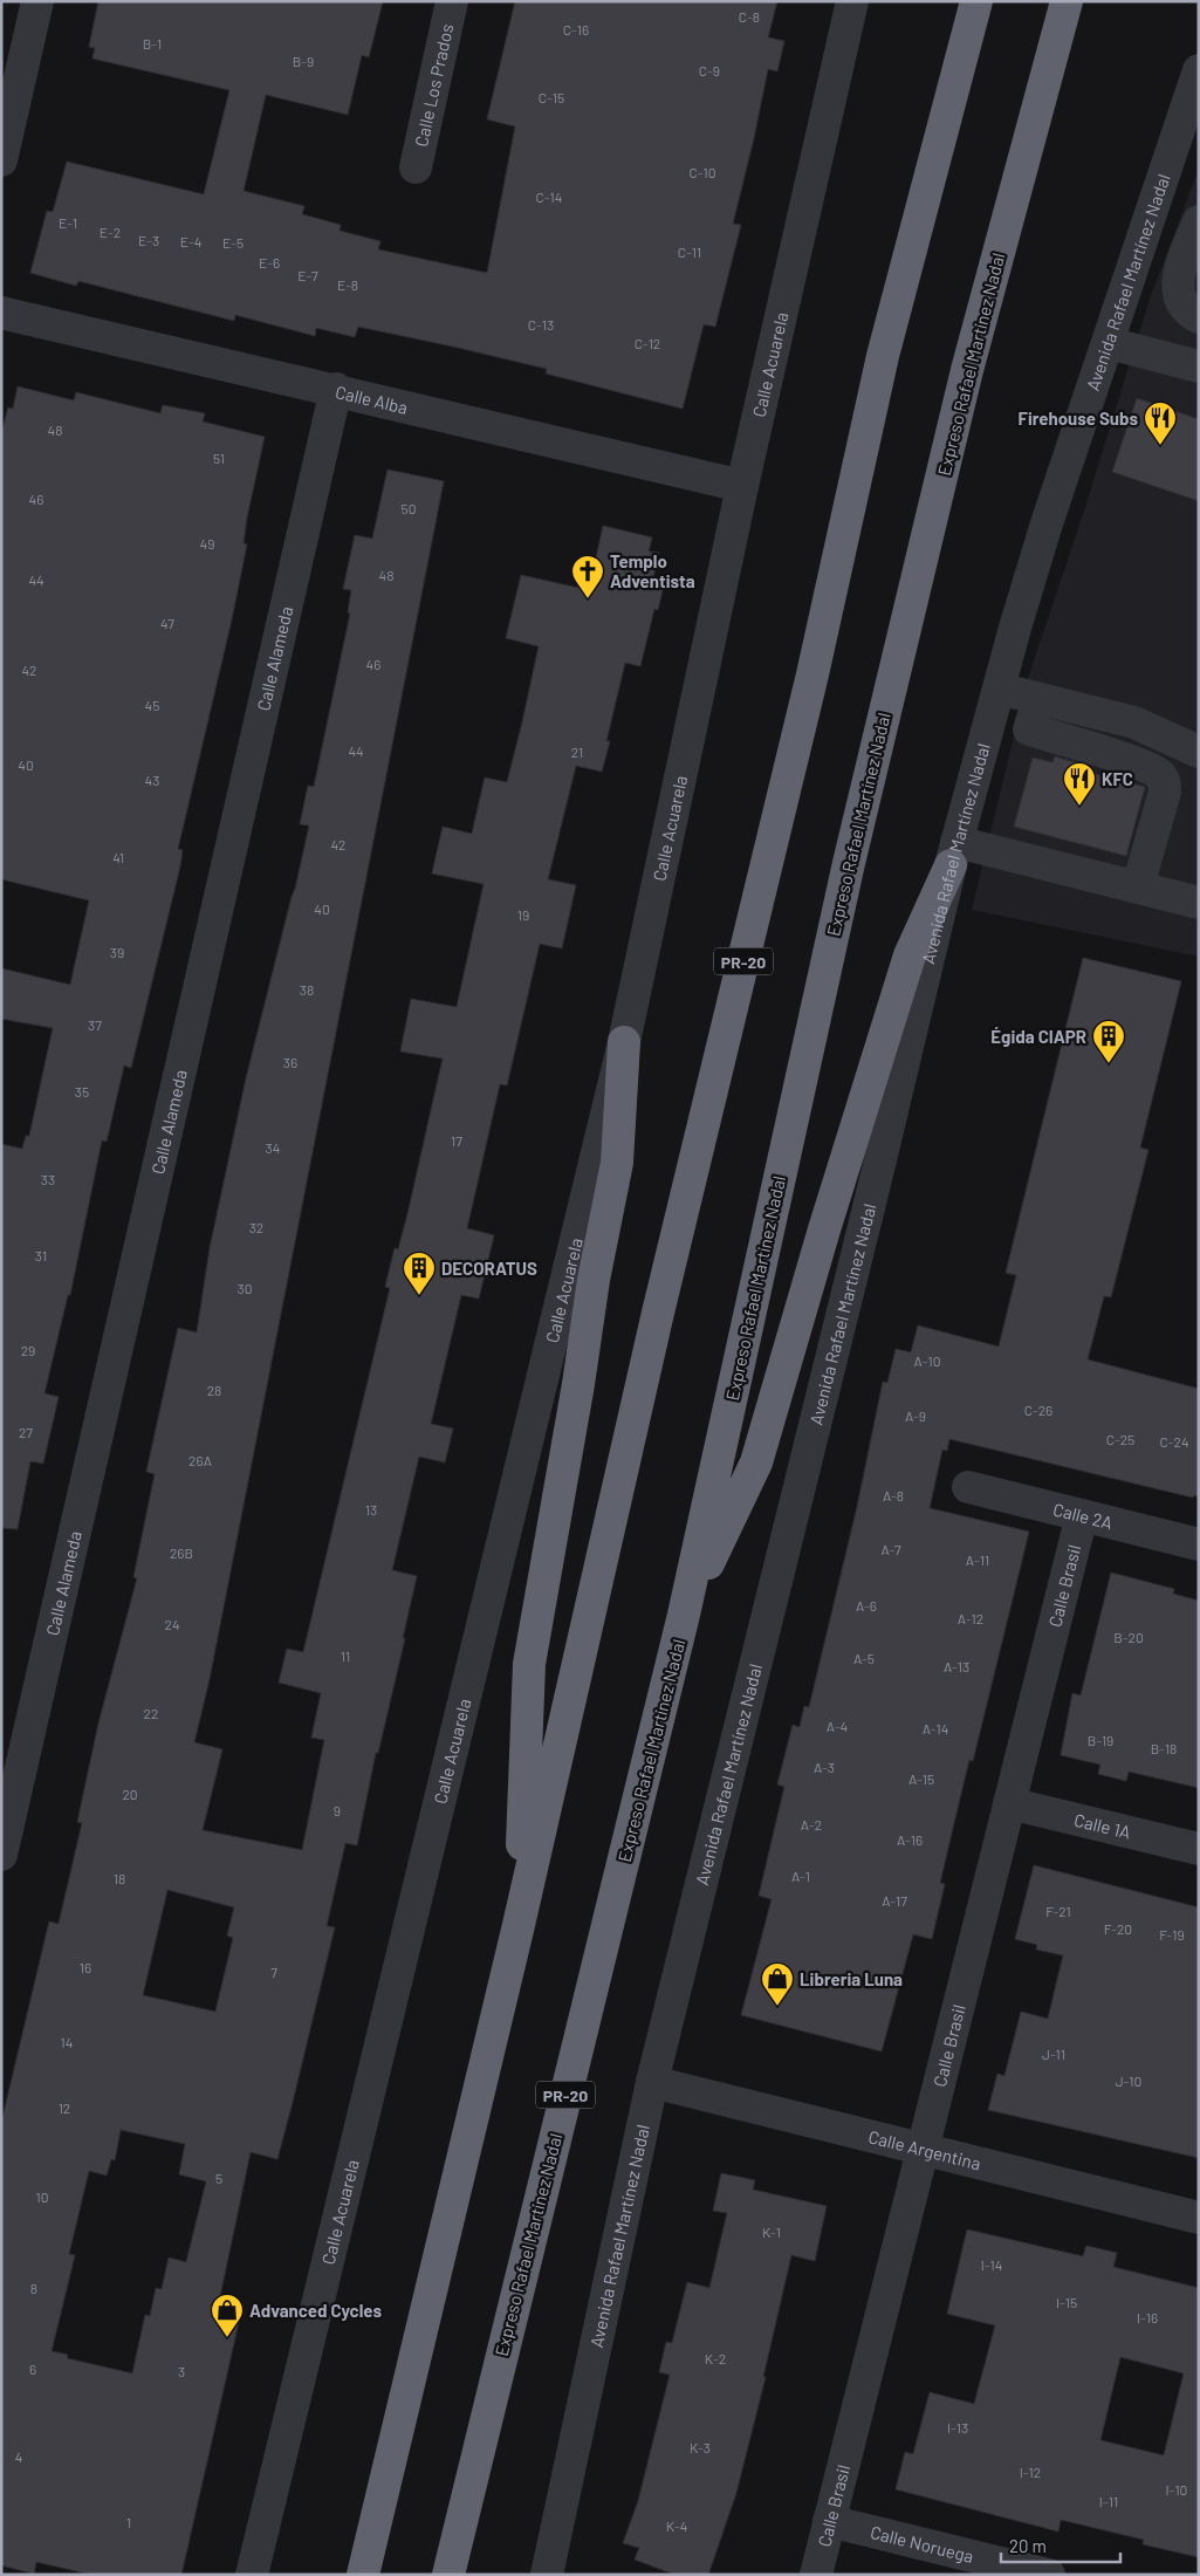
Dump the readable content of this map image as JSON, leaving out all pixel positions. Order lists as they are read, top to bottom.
{
  "streets": {
    "highway": ["Expreso Rafael Martínez Nadal", "PR-20"],
    "street": [
      "Calle Los Prados",
      "Avenida Rafael Martínez Nadal",
      "Calle Acuarela",
      "Calle Alba",
      "Calle Alameda",
      "Calle 2A",
      "Calle Brasil",
      "Calle 1A",
      "Calle Argentina",
      "Calle Noruega"
    ]
  },
  "crossings": [
    ["Avenida Rafael Martínez Nadal", "Calle Argentina"],
    ["Calle Acuarela", "Calle Alba"],
    ["Calle Alba", "Calle Alameda"],
    ["Calle 2A", "Calle Brasil"],
    ["Calle Brasil", "Calle 1A"],
    ["Calle Brasil", "Calle Argentina"],
    ["Calle Brasil", "Calle Noruega"]
  ],
  "places": {
    "restaurant": ["Firehouse Subs", "KFC"],
    "church": ["Templo Adventista"],
    "building": ["Égida CIAPR", "DECORATUS"],
    "shop": ["Libreria Luna", "Advanced Cycles"]
  },
  "house_numbers": [
    "C-8",
    "C-16",
    "B-1",
    "B-9",
    "C-9",
    "C-15",
    "C-10",
    "C-14",
    "E-1",
    "E-2",
    "E-3",
    "E-4",
    "E-5",
    "C-11",
    "E-6",
    "E-7",
    "E-8",
    "C-13",
    "C-12",
    "48",
    "51",
    "46",
    "50",
    "49",
    "48",
    "44",
    "47",
    "46",
    "42",
    "45",
    "44",
    "21",
    "40",
    "43",
    "42",
    "41",
    "40",
    "19",
    "39",
    "38",
    "37",
    "36",
    "35",
    "17",
    "34",
    "33",
    "32",
    "31",
    "30",
    "29",
    "A-10",
    "28",
    "C-26",
    "A-9",
    "27",
    "C-25",
    "C-24",
    "26A",
    "A-8",
    "13",
    "A-7",
    "26B",
    "A-11",
    "A-6",
    "A-12",
    "24",
    "B-20",
    "11",
    "A-5",
    "A-13",
    "22",
    "A-4",
    "A-14",
    "B-19",
    "B-18",
    "A-3",
    "A-15",
    "20",
    "9",
    "A-2",
    "A-16",
    "A-1",
    "18",
    "A-17",
    "F-21",
    "F-20",
    "F-19",
    "16",
    "7",
    "14",
    "J-11",
    "J-10",
    "12",
    "5",
    "10",
    "K-1",
    "I-14",
    "8",
    "I-15",
    "I-16",
    "K-2",
    "6",
    "3",
    "I-13",
    "K-3",
    "4",
    "I-12",
    "I-10",
    "I-11",
    "1",
    "K-4"
  ],
  "scale_bar": "20 m"
}
